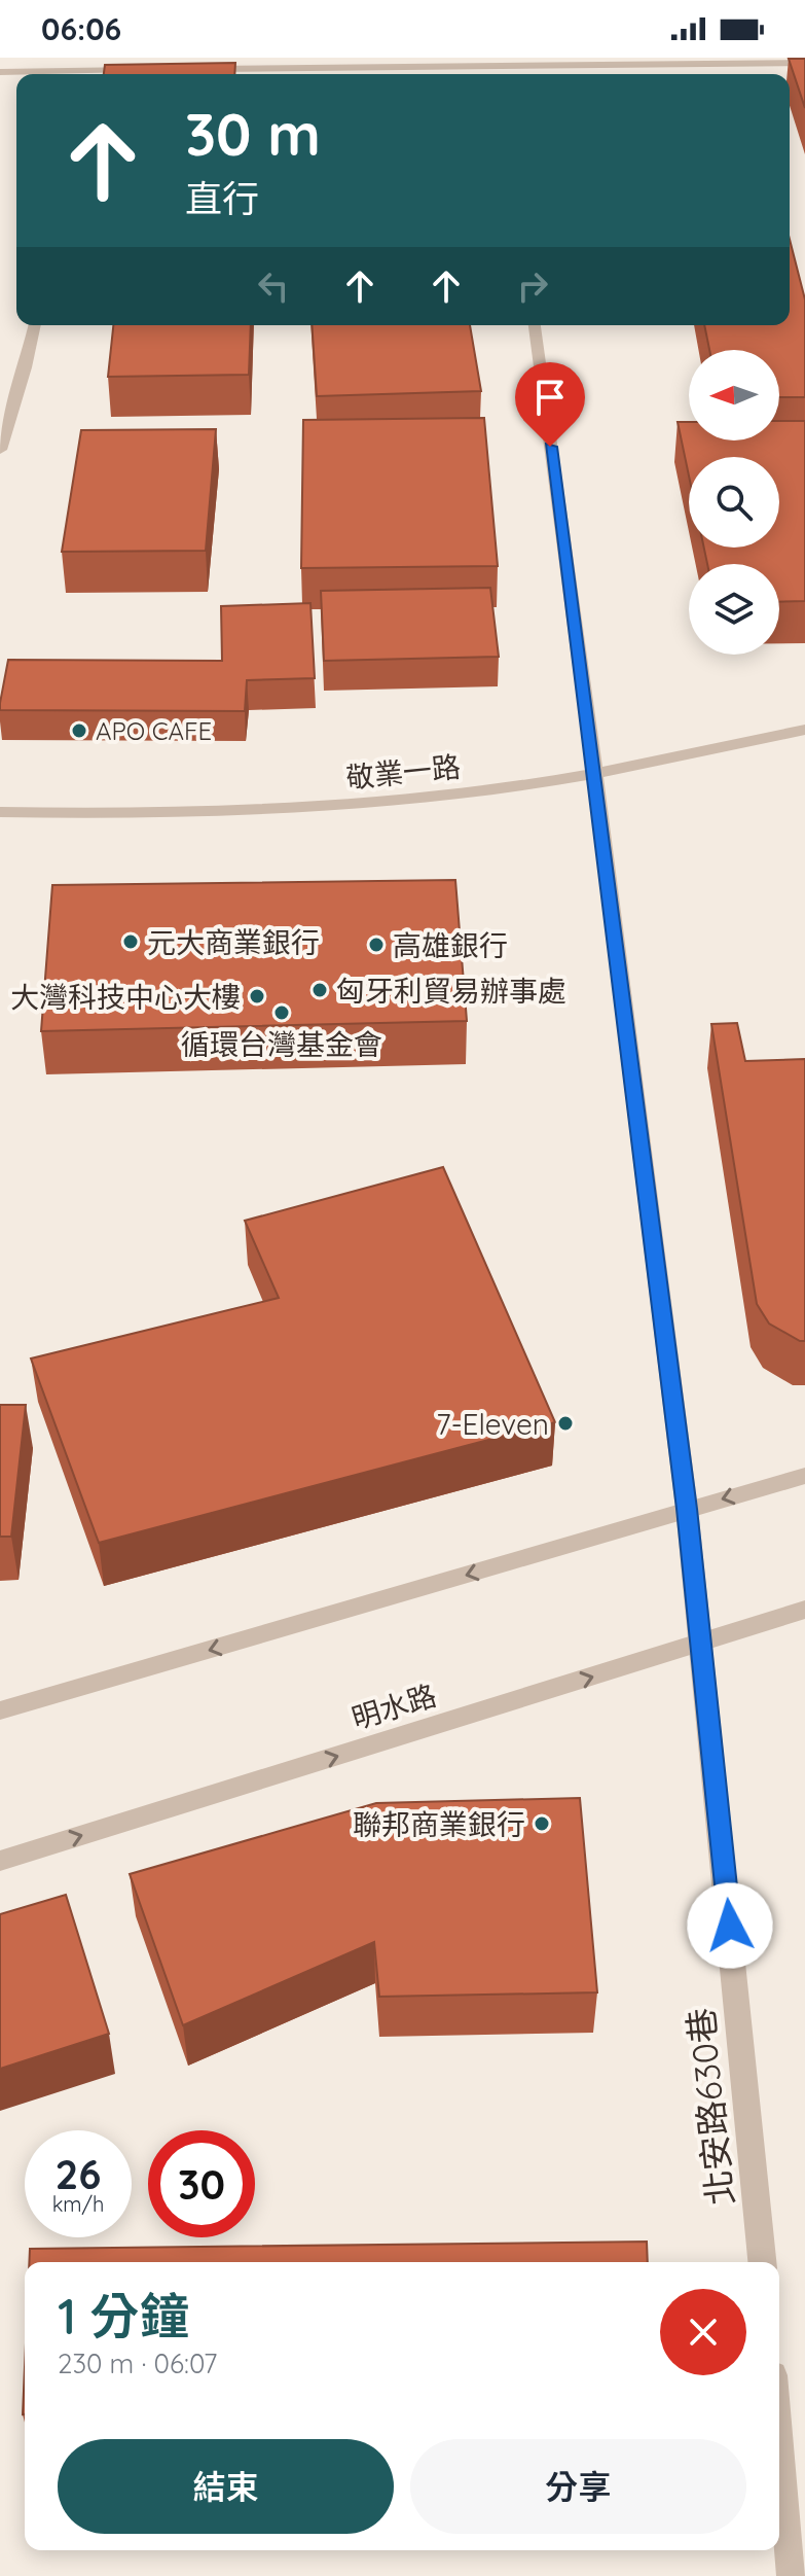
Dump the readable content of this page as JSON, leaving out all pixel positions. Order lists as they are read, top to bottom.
{
  "streets": {
    "street": ["敬業一路", "明水路", "北安路630巷"]
  },
  "crossings": [
    ["敬業一路", "北安路630巷"],
    ["明水路", "北安路630巷"]
  ],
  "places": [
    "APO CAFE",
    "元大商業銀行",
    "高雄銀行",
    "匈牙利貿易辦事處",
    "大灣科技中心大樓",
    "循環台灣基金會",
    "7-Eleven",
    "聯邦商業銀行"
  ],
  "north": "left",
  "page": {
    "status": "06:06",
    "turn": ["30 m", "直行"],
    "speed": "26 km/h",
    "limit": "30",
    "heading": ["1 分鐘", "230 m · 06:07"],
    "buttons": ["結束", "分享"]
  }
}
